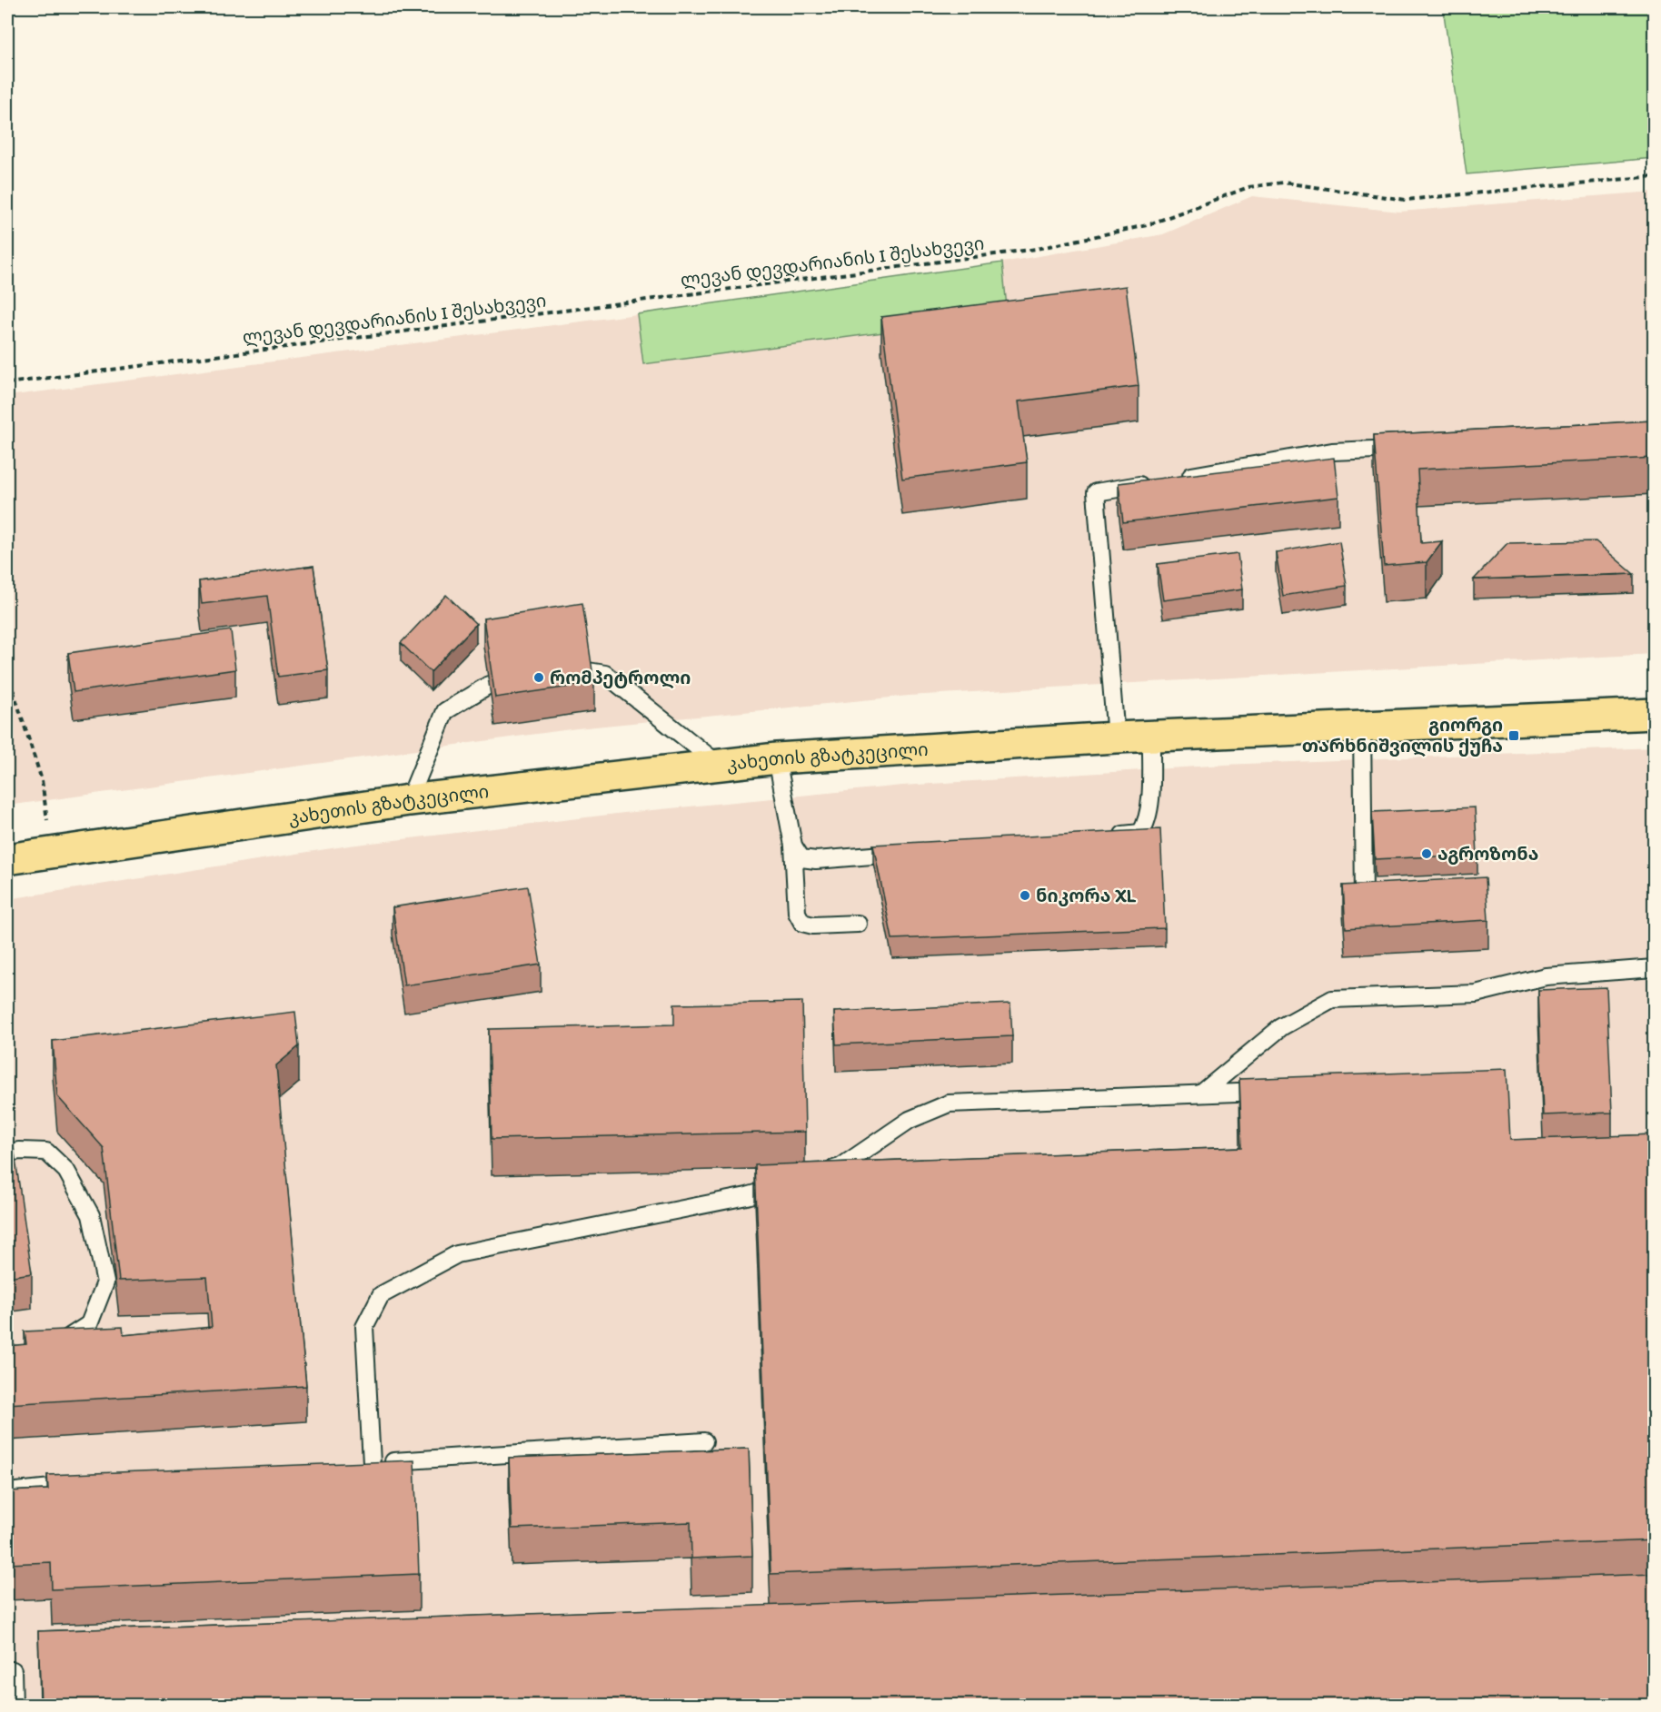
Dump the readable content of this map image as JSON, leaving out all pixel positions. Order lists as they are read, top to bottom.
{
  "streets": {
    "highway": ["კახეთის გზატკეცილი"],
    "path": ["ლევან დევდარიანის I შესახვევი"]
  },
  "places": {
    "other": ["რომპეტროლი", "აგროზონა", "ნიკორა XL"],
    "transit": ["გიორგი თარხნიშვილის ქუჩა"]
  }
}
